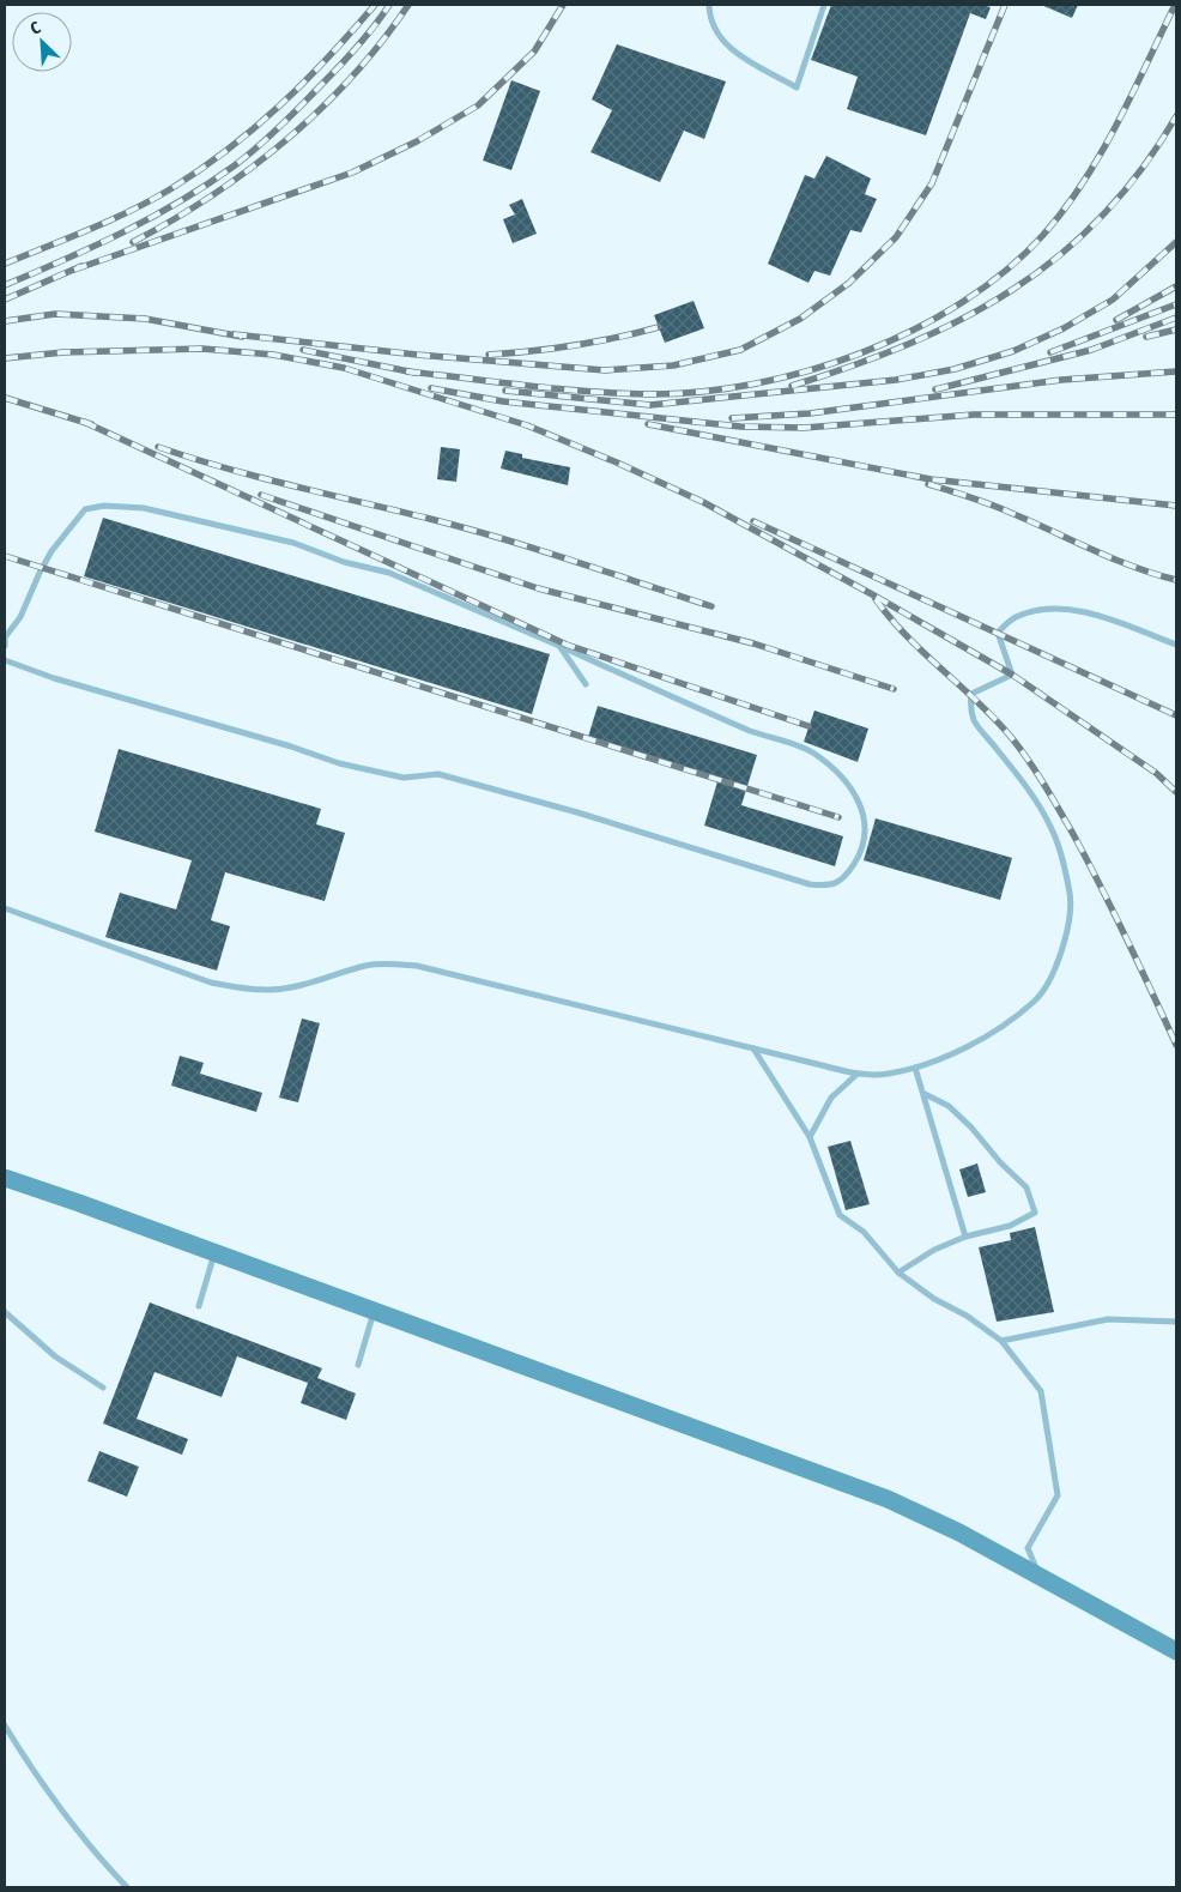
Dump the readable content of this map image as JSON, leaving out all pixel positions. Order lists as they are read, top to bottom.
{
  "north": "top left"
}
